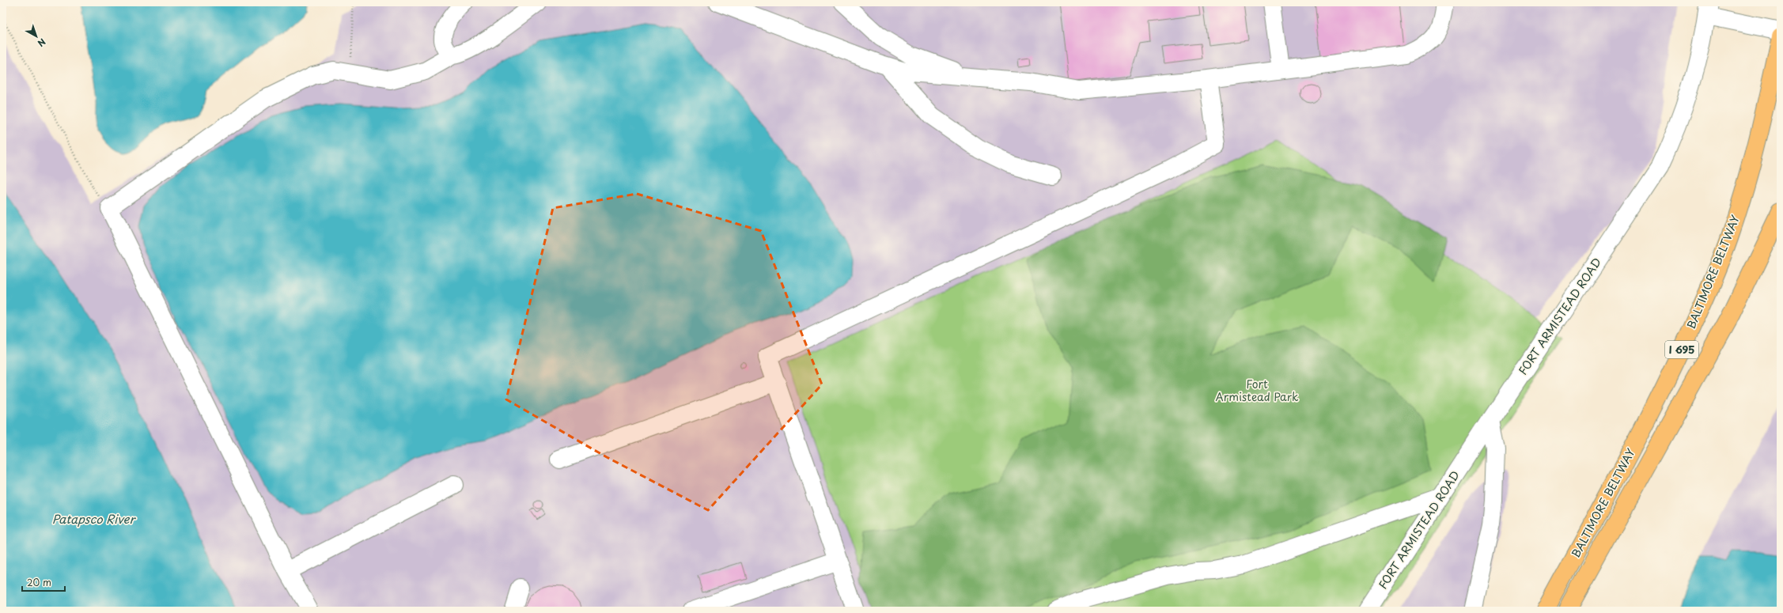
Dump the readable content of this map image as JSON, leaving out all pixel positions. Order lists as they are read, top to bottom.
{
  "streets": {
    "highway": ["BALTIMORE BELTWAY", "I 695"],
    "street": ["FORT ARMISTEAD ROAD"]
  },
  "water": ["Patapsco River"],
  "parks": ["Fort Armistead Park"],
  "scale_bar": "20 m",
  "north": "bottom right"
}
